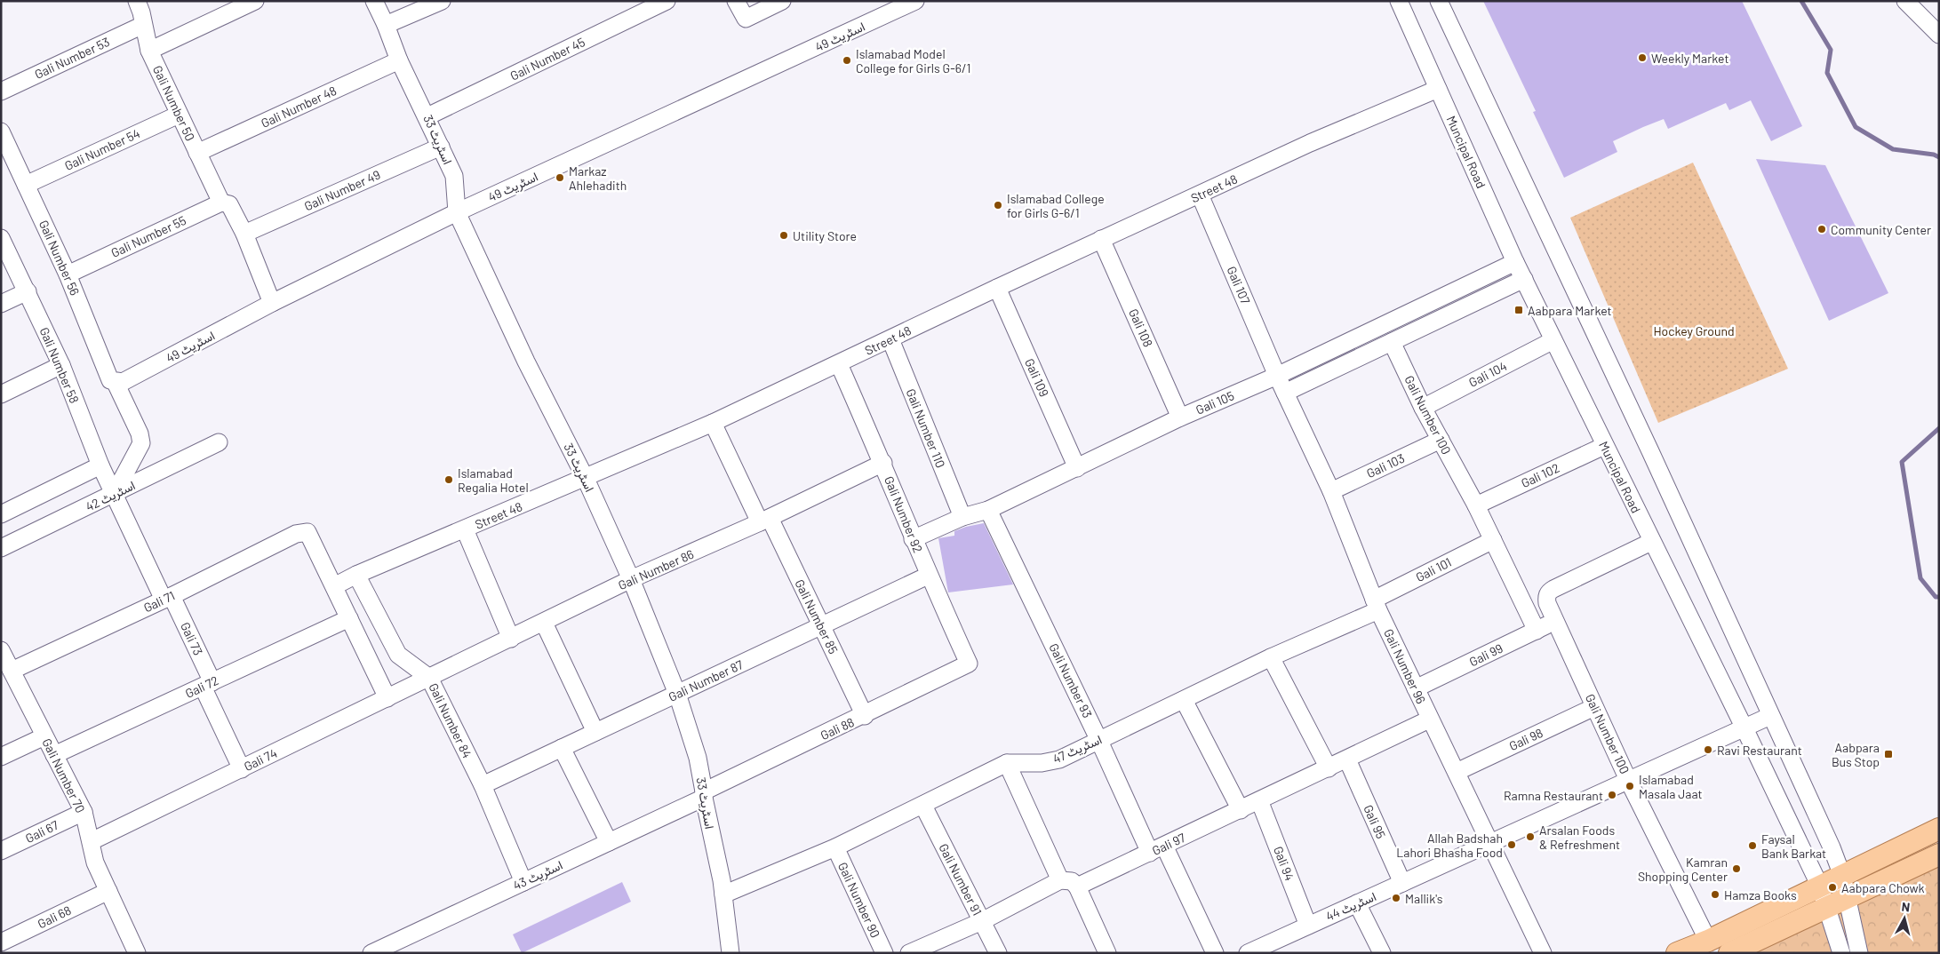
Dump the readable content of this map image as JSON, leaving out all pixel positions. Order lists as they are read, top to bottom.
{
  "streets": {
    "street": [
      "اسٹریٹ 49",
      "Gali Number 53",
      "Gali Number 45",
      "Gali Number 50",
      "Gali Number 48",
      "اسٹریٹ 33",
      "Gali Number 54",
      "Muncipal Road",
      "Street 48",
      "Gali Number 49",
      "Gali Number 55",
      "Gali Number 56",
      "Gali 107",
      "Gali 108",
      "Gali Number 58",
      "Gali 104",
      "Gali 109",
      "Gali 105",
      "Gali Number 100",
      "Gali Number 110",
      "Gali 103",
      "Gali 102",
      "اسٹریٹ 42",
      "Gali Number 92",
      "Gali Number 86",
      "Gali 101",
      "Gali 71",
      "Gali Number 85",
      "Gali 73",
      "Gali 99",
      "Gali Number 96",
      "Gali Number 87",
      "Gali Number 93",
      "Gali 72",
      "Gali Number 84",
      "Gali 88",
      "Gali 98",
      "اسٹریٹ 47",
      "Gali 74",
      "Gali Number 70",
      "Gali 95",
      "Gali 67",
      "Gali 97",
      "Gali 94",
      "اسٹریٹ 43",
      "Gali Number 91",
      "Gali Number 90",
      "اسٹریٹ 44",
      "Gali 68"
    ]
  },
  "crossings": [
    ["اسٹریٹ 49", "Gali Number 50"],
    ["اسٹریٹ 49", "اسٹریٹ 33"],
    ["اسٹریٹ 49", "Gali Number 56"],
    ["Gali Number 53", "Gali Number 50"],
    ["Gali Number 45", "اسٹریٹ 33"],
    ["Gali Number 50", "Gali Number 48"],
    ["Gali Number 50", "Gali Number 54"],
    ["Gali Number 50", "Gali Number 49"],
    ["Gali Number 50", "Gali Number 55"],
    ["Gali Number 48", "اسٹریٹ 33"],
    ["اسٹریٹ 33", "Street 48"],
    ["اسٹریٹ 33", "Gali Number 49"],
    ["اسٹریٹ 33", "Gali Number 86"],
    ["اسٹریٹ 33", "Gali Number 87"],
    ["اسٹریٹ 33", "Gali 88"],
    ["اسٹریٹ 33", "اسٹریٹ 47"],
    ["اسٹریٹ 33", "اسٹریٹ 43"],
    ["Gali Number 54", "Gali Number 56"],
    ["Muncipal Road", "Street 48"],
    ["Muncipal Road", "Gali 104"],
    ["Muncipal Road", "Gali 105"],
    ["Muncipal Road", "Gali Number 100"],
    ["Muncipal Road", "Gali 102"],
    ["Muncipal Road", "اسٹریٹ 44"],
    ["Street 48", "Gali 107"],
    ["Street 48", "Gali 108"],
    ["Street 48", "Gali 109"],
    ["Street 48", "Gali Number 110"],
    ["Street 48", "Gali Number 92"],
    ["Street 48", "Gali 71"],
    ["Street 48", "Gali Number 85"],
    ["Street 48", "Gali Number 84"],
    ["Gali Number 55", "Gali Number 56"],
    ["Gali Number 56", "Gali Number 58"],
    ["Gali Number 56", "اسٹریٹ 42"],
    ["Gali Number 56", "Gali 73"],
    ["Gali 107", "Gali 105"],
    ["Gali 107", "Gali Number 96"],
    ["Gali 108", "Gali 105"],
    ["Gali Number 58", "اسٹریٹ 42"],
    ["Gali Number 58", "Gali 73"],
    ["Gali 104", "Gali Number 100"],
    ["Gali 109", "Gali 105"],
    ["Gali 105", "Gali Number 110"],
    ["Gali 105", "Gali Number 92"],
    ["Gali 105", "Gali Number 96"],
    ["Gali 105", "Gali Number 93"],
    ["Gali Number 100", "Gali 103"],
    ["Gali Number 100", "Gali 102"],
    ["Gali Number 100", "Gali 101"],
    ["Gali Number 100", "Gali 99"],
    ["Gali Number 100", "Gali 98"],
    ["Gali Number 100", "اسٹریٹ 44"],
    ["Gali 103", "Gali Number 96"],
    ["اسٹریٹ 42", "Gali 73"],
    ["Gali Number 92", "Gali Number 86"],
    ["Gali Number 92", "Gali Number 87"],
    ["Gali Number 92", "Gali 88"],
    ["Gali Number 86", "Gali Number 85"],
    ["Gali Number 86", "Gali Number 84"],
    ["Gali Number 86", "Gali 74"],
    ["Gali 101", "Gali Number 96"],
    ["Gali 101", "اسٹریٹ 47"],
    ["Gali 71", "Gali 73"],
    ["Gali 71", "Gali Number 70"],
    ["Gali Number 85", "Gali Number 87"],
    ["Gali Number 85", "Gali 88"],
    ["Gali 73", "Gali 72"],
    ["Gali 73", "Gali 74"],
    ["Gali 99", "Gali Number 96"],
    ["Gali Number 96", "Gali 98"],
    ["Gali Number 96", "اسٹریٹ 47"],
    ["Gali Number 96", "Gali 97"],
    ["Gali Number 96", "اسٹریٹ 44"],
    ["Gali Number 87", "Gali Number 84"],
    ["Gali Number 93", "اسٹریٹ 47"],
    ["Gali Number 93", "Gali 97"],
    ["Gali 72", "Gali Number 70"],
    ["Gali Number 84", "Gali 74"],
    ["Gali Number 84", "اسٹریٹ 43"],
    ["Gali 88", "اسٹریٹ 43"],
    ["اسٹریٹ 47", "Gali Number 91"],
    ["اسٹریٹ 47", "Gali Number 90"],
    ["Gali 74", "Gali Number 70"],
    ["Gali Number 70", "Gali 67"],
    ["Gali Number 70", "Gali 68"],
    ["Gali 95", "Gali 97"],
    ["Gali 95", "اسٹریٹ 44"],
    ["Gali 97", "Gali 94"],
    ["Gali 94", "اسٹریٹ 44"]
  ],
  "parks": ["Hockey Ground"],
  "places": {
    "other": [
      "Weekly Market",
      "Islamabad Model College for Girls G-6/1",
      "Markaz Ahlehadith",
      "Islamabad College for Girls G-6/1",
      "Community Center",
      "Utility Store",
      "Islamabad Regalia Hotel",
      "Ravi Restaurant",
      "Islamabad Masala Jaat",
      "Ramna Restaurant",
      "Arsalan Foods & Refreshment",
      "Allah Badshah Lahori Bhasha Food",
      "Faysal Bank Barkat",
      "Kamran Shopping Center",
      "Aabpara Chowk",
      "Hamza Books",
      "Mallik's"
    ],
    "transit": ["Aabpara Market", "Aabpara Bus Stop"]
  },
  "north": "top"
}
